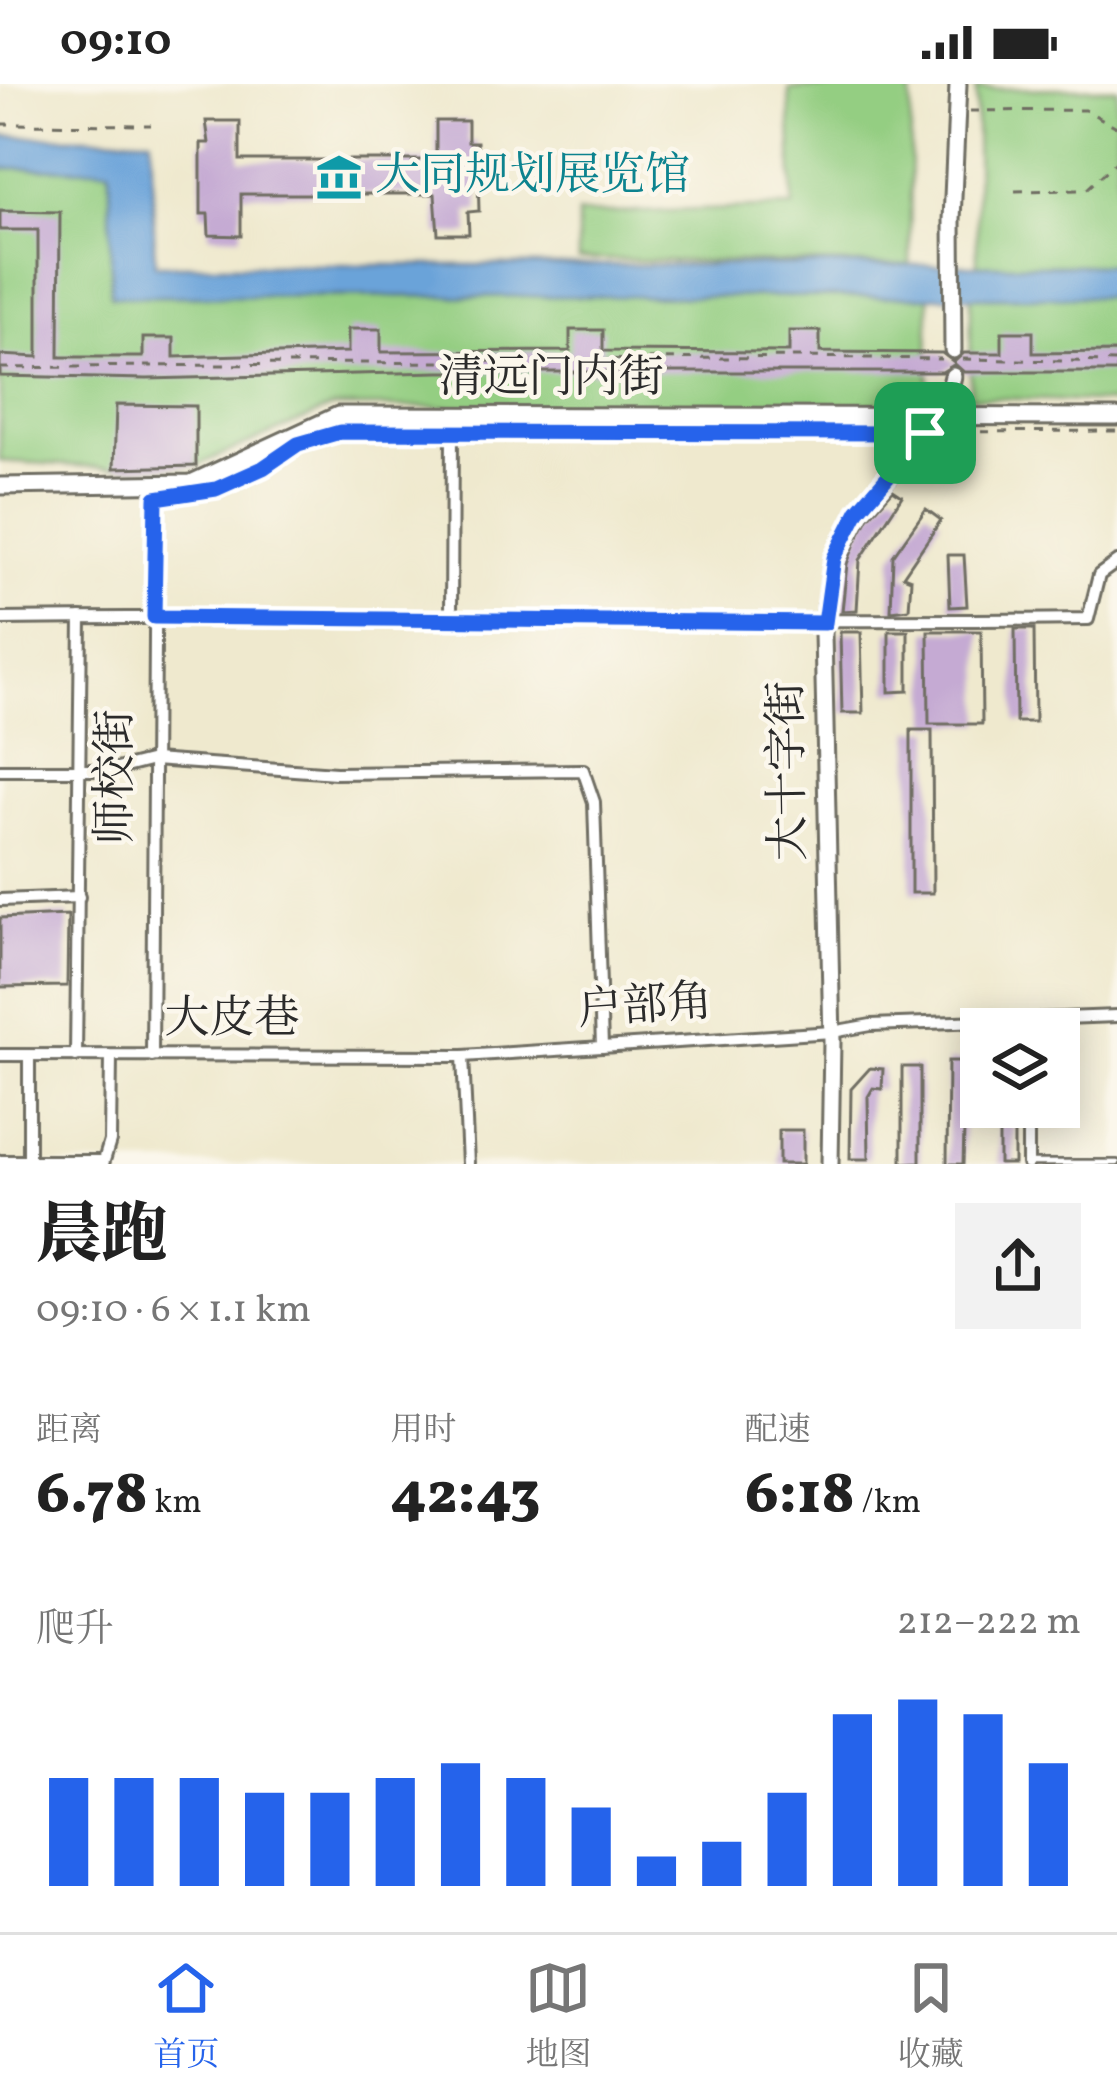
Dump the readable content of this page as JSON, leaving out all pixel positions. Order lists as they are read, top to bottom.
{
  "streets": {
    "main road": ["清远门内街", "大十字街"],
    "street": ["师校街", "户部角", "大皮巷"]
  },
  "crossings": [
    ["清远门内街", "大十字街"],
    ["大十字街", "户部角"],
    ["师校街", "大皮巷"],
    ["户部角", "大皮巷"]
  ],
  "places": {
    "museum": ["大同规划展览馆"]
  },
  "page": {
    "status": "09:10",
    "heading": ["晨跑", "09:10 · 6 × 1.1 km"],
    "stats": [
      ["距离", "6.78 km"],
      ["用时", "42:43"],
      ["配速", "6:18 /km"]
    ],
    "chart": ["爬升", "212–222 m"],
    "tabs": ["首页", "地图", "收藏"]
  }
}
